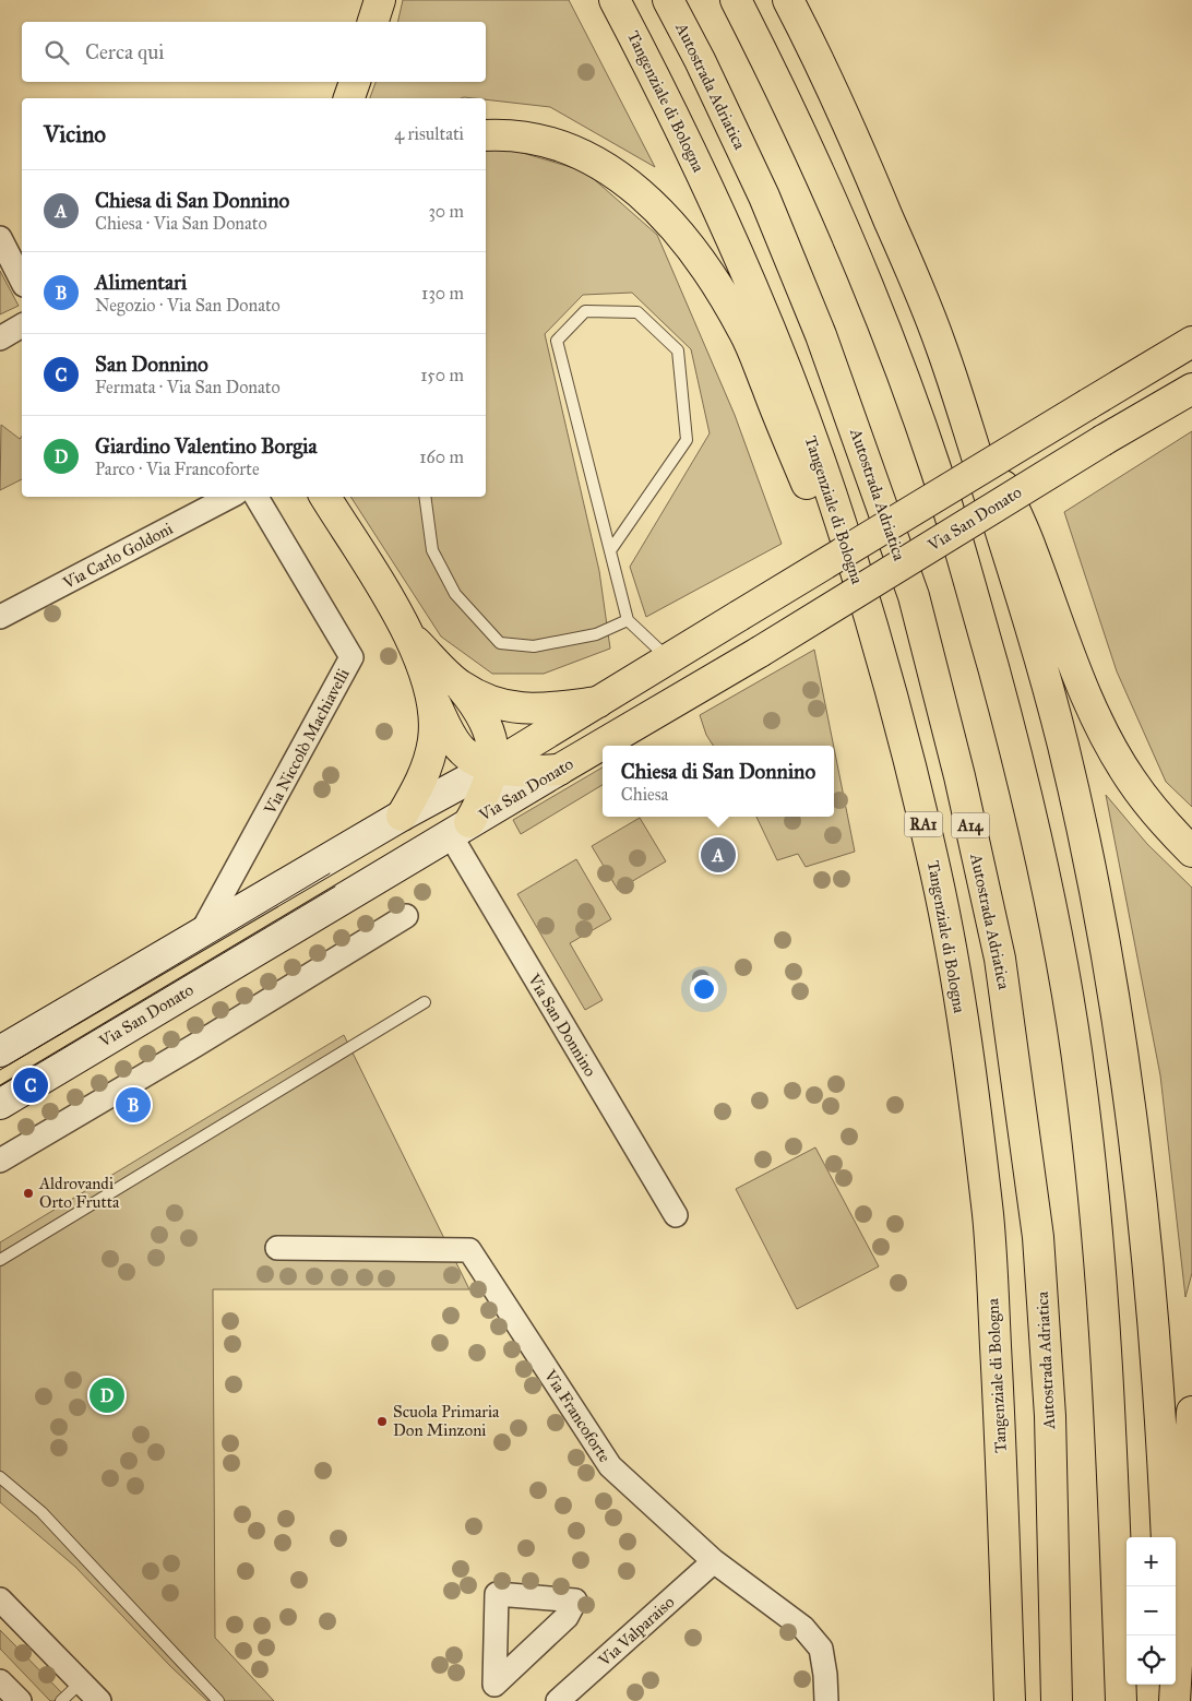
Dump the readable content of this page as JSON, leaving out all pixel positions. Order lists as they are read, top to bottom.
{
  "streets": {
    "main road": [
      "Autostrada Adriatica",
      "Tangenziale di Bologna",
      "Via San Donato",
      "RA1",
      "A14"
    ],
    "street": [
      "Via Carlo Goldoni",
      "Via Niccolò Machiavelli",
      "Via San Donnino",
      "Via Francoforte",
      "Via Valparaiso"
    ]
  },
  "crossings": [
    ["Via San Donato", "Via San Donnino"],
    ["Via Francoforte", "Via Valparaiso"]
  ],
  "places": ["Aldrovandi Orto Frutta", "Scuola Primaria Don Minzoni"],
  "page": {
    "search": "Cerca qui",
    "heading": ["Vicino", "4 risultati"],
    "list": [
      {
        "mark": "A",
        "name": "Chiesa di San Donnino",
        "note": "Chiesa · Via San Donato",
        "value": "30 m"
      },
      {
        "mark": "B",
        "name": "Alimentari",
        "note": "Negozio · Via San Donato",
        "value": "130 m"
      },
      {
        "mark": "C",
        "name": "San Donnino",
        "note": "Fermata · Via San Donato",
        "value": "150 m"
      },
      {
        "mark": "D",
        "name": "Giardino Valentino Borgia",
        "note": "Parco · Via Francoforte",
        "value": "160 m"
      }
    ],
    "popup": ["Chiesa di San Donnino", "Chiesa"],
    "pins": [
      "A",
      "C",
      "B",
      "D"
    ],
    "map_buttons": ["+", "−"]
  }
}
